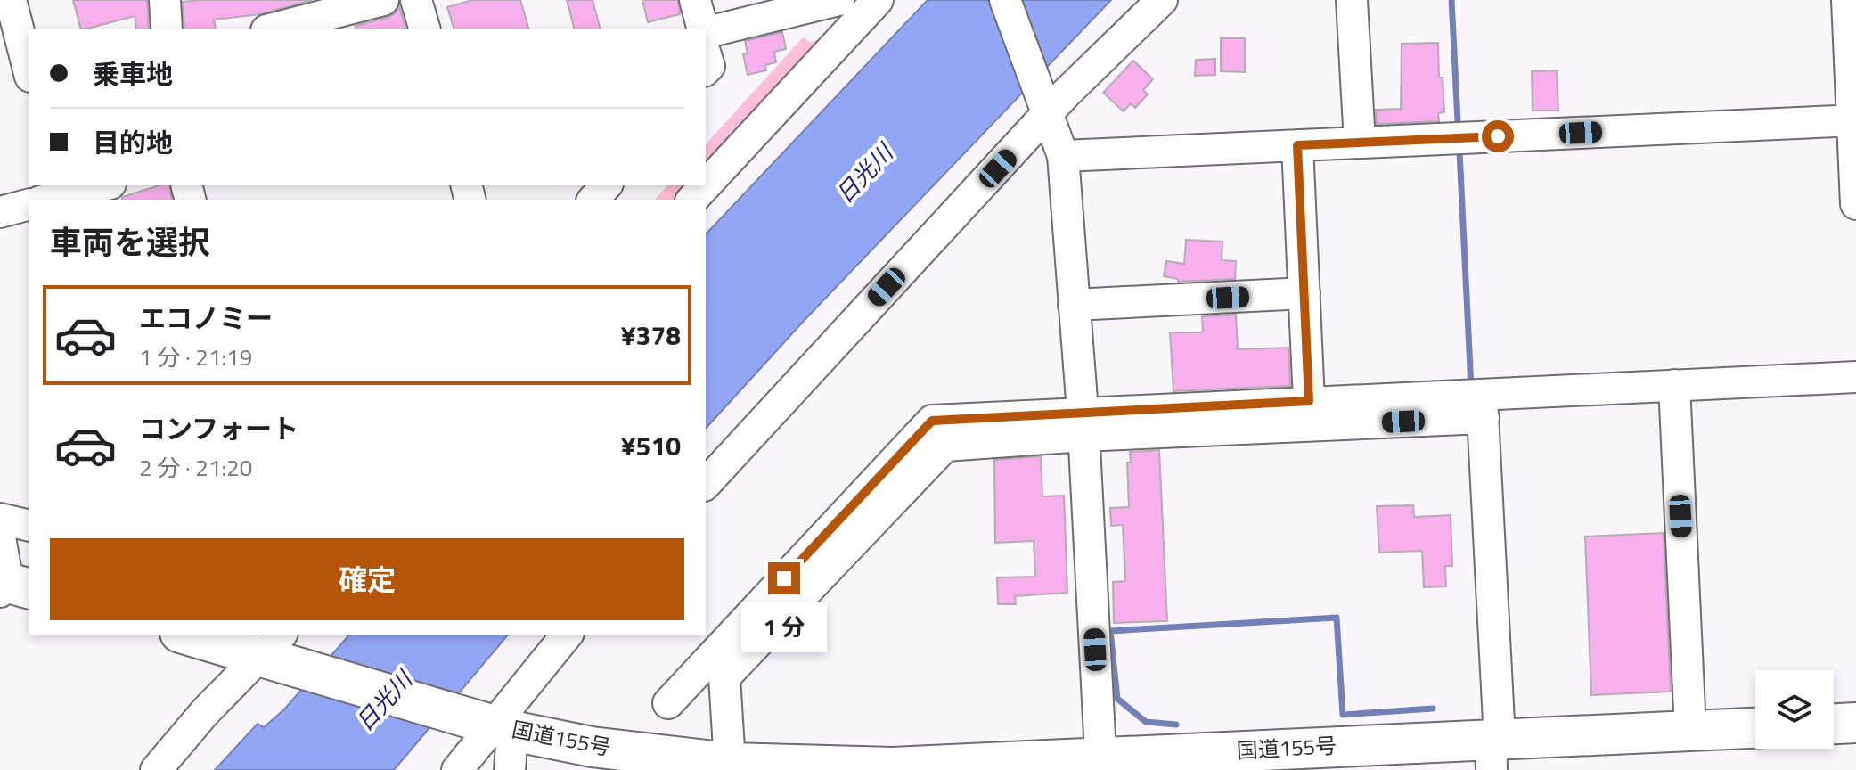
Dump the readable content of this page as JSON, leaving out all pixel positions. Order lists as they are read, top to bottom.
{
  "streets": {
    "highway": ["国道155号"]
  },
  "water": ["日光川"],
  "page": {
    "banner": ["乗車地", "目的地"],
    "heading": "車両を選択",
    "list": [
      {
        "name": "エコノミー",
        "note": "1 分 · 21:19",
        "value": "¥378"
      },
      {
        "name": "コンフォート",
        "note": "2 分 · 21:20",
        "value": "¥510"
      }
    ],
    "buttons": "確定",
    "bubble": "1 分"
  }
}
